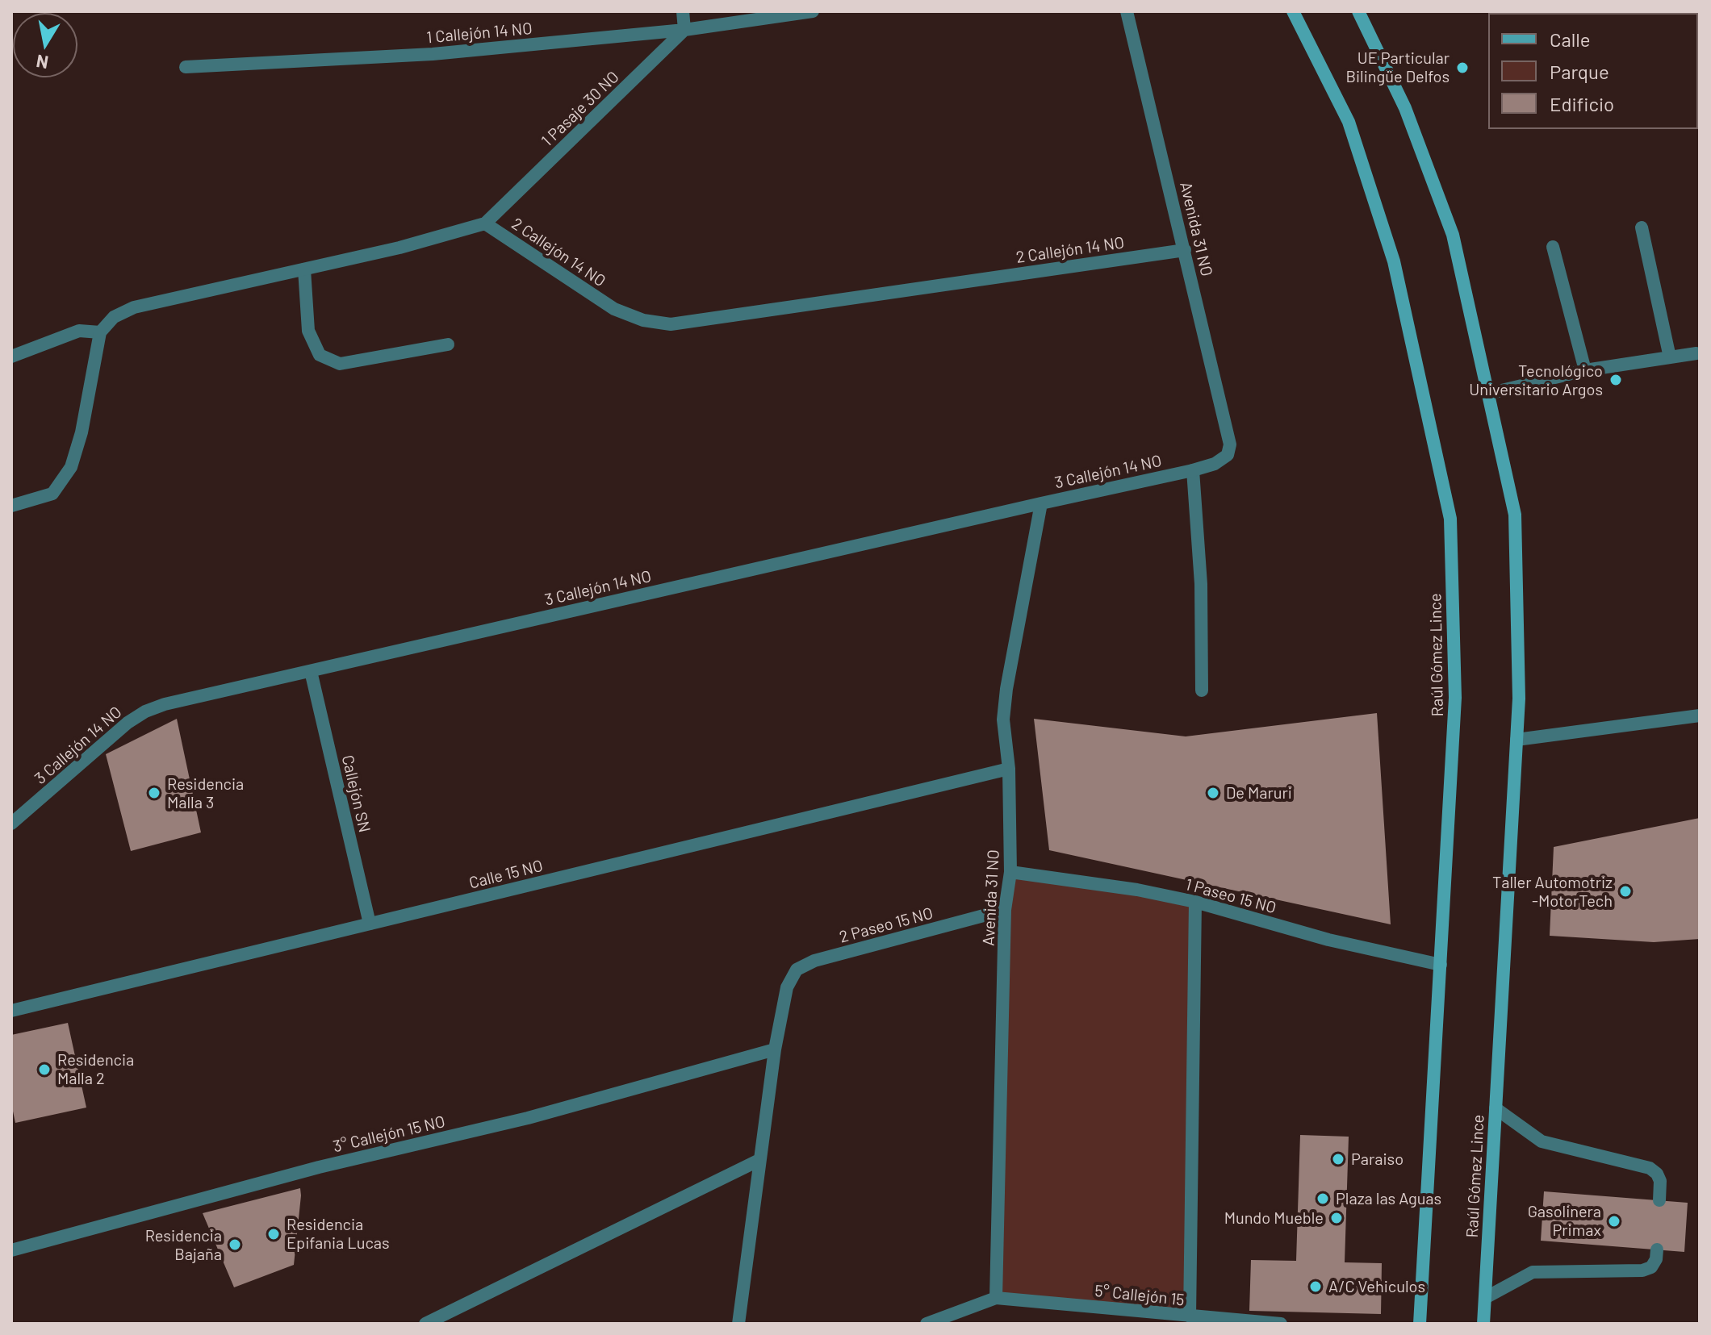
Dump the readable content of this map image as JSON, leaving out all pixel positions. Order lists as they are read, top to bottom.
{
  "streets": {
    "main road": ["Raúl Gómez Lince"],
    "street": [
      "1 Callejón 14 NO",
      "1 Pasaje 30 NO",
      "Avenida 31 NO",
      "2 Callejón 14 NO",
      "3 Callejón 14 NO",
      "Callejón SN",
      "Calle 15 NO",
      "1 Paseo 15 NO",
      "2 Paseo 15 NO",
      "3° Callejón 15 NO",
      "5° Callejón 15"
    ]
  },
  "crossings": [
    ["1 Callejón 14 NO", "1 Pasaje 30 NO"],
    ["1 Pasaje 30 NO", "2 Callejón 14 NO"],
    ["Avenida 31 NO", "2 Callejón 14 NO"],
    ["Avenida 31 NO", "3 Callejón 14 NO"],
    ["Avenida 31 NO", "Calle 15 NO"],
    ["Avenida 31 NO", "1 Paseo 15 NO"],
    ["Avenida 31 NO", "2 Paseo 15 NO"],
    ["Avenida 31 NO", "5° Callejón 15"],
    ["3 Callejón 14 NO", "Callejón SN"],
    ["Raúl Gómez Lince", "1 Paseo 15 NO"],
    ["Callejón SN", "Calle 15 NO"],
    ["2 Paseo 15 NO", "3° Callejón 15 NO"]
  ],
  "places": [
    "UE Particular Bilingüe Delfos",
    "Tecnológico Universitario Argos",
    "Residencia Malla 3",
    "De Maruri",
    "Taller Automotriz -MotorTech",
    "Residencia Malla 2",
    "Paraiso",
    "Plaza las Aguas",
    "Mundo Mueble",
    "Gasolinera Primax",
    "Residencia Epifania Lucas",
    "Residencia Bajaña",
    "A/C Vehiculos"
  ],
  "legend": ["Calle", "Parque", "Edificio"],
  "north": "bottom"
}
